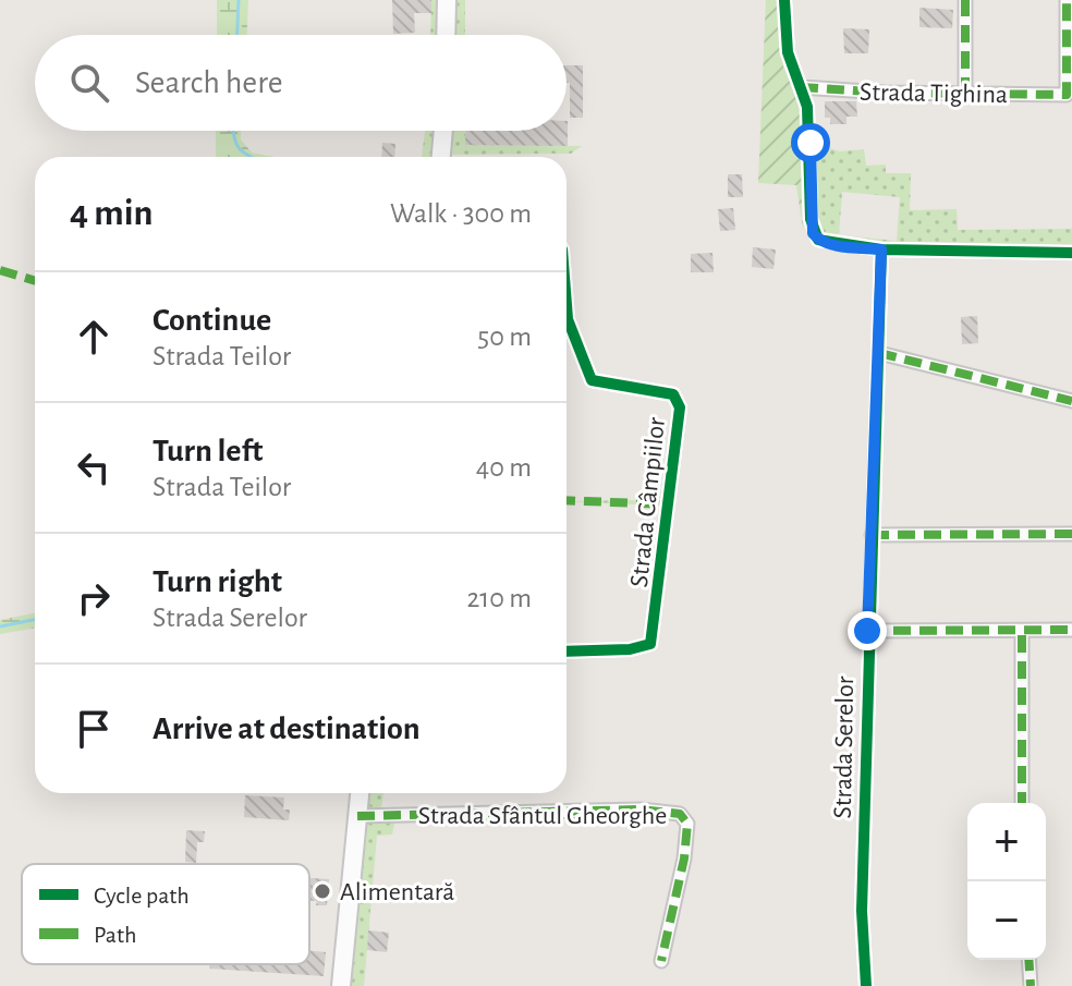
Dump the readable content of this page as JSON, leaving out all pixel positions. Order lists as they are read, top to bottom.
{
  "streets": {
    "street": [
      "Strada Tighina",
      "Strada Câmpiilor",
      "Strada Serelor",
      "Strada Sfântul Gheorghe"
    ]
  },
  "places": ["Alimentară"],
  "legend": ["Cycle path", "Path"],
  "page": {
    "search": "Search here",
    "heading": ["4 min", "Walk · 300 m"],
    "list": [
      ["Continue", "Strada Teilor", "50 m"],
      ["Turn left", "Strada Teilor", "40 m"],
      ["Turn right", "Strada Serelor", "210 m"],
      "Arrive at destination"
    ],
    "map_buttons": ["+", "−"]
  }
}
